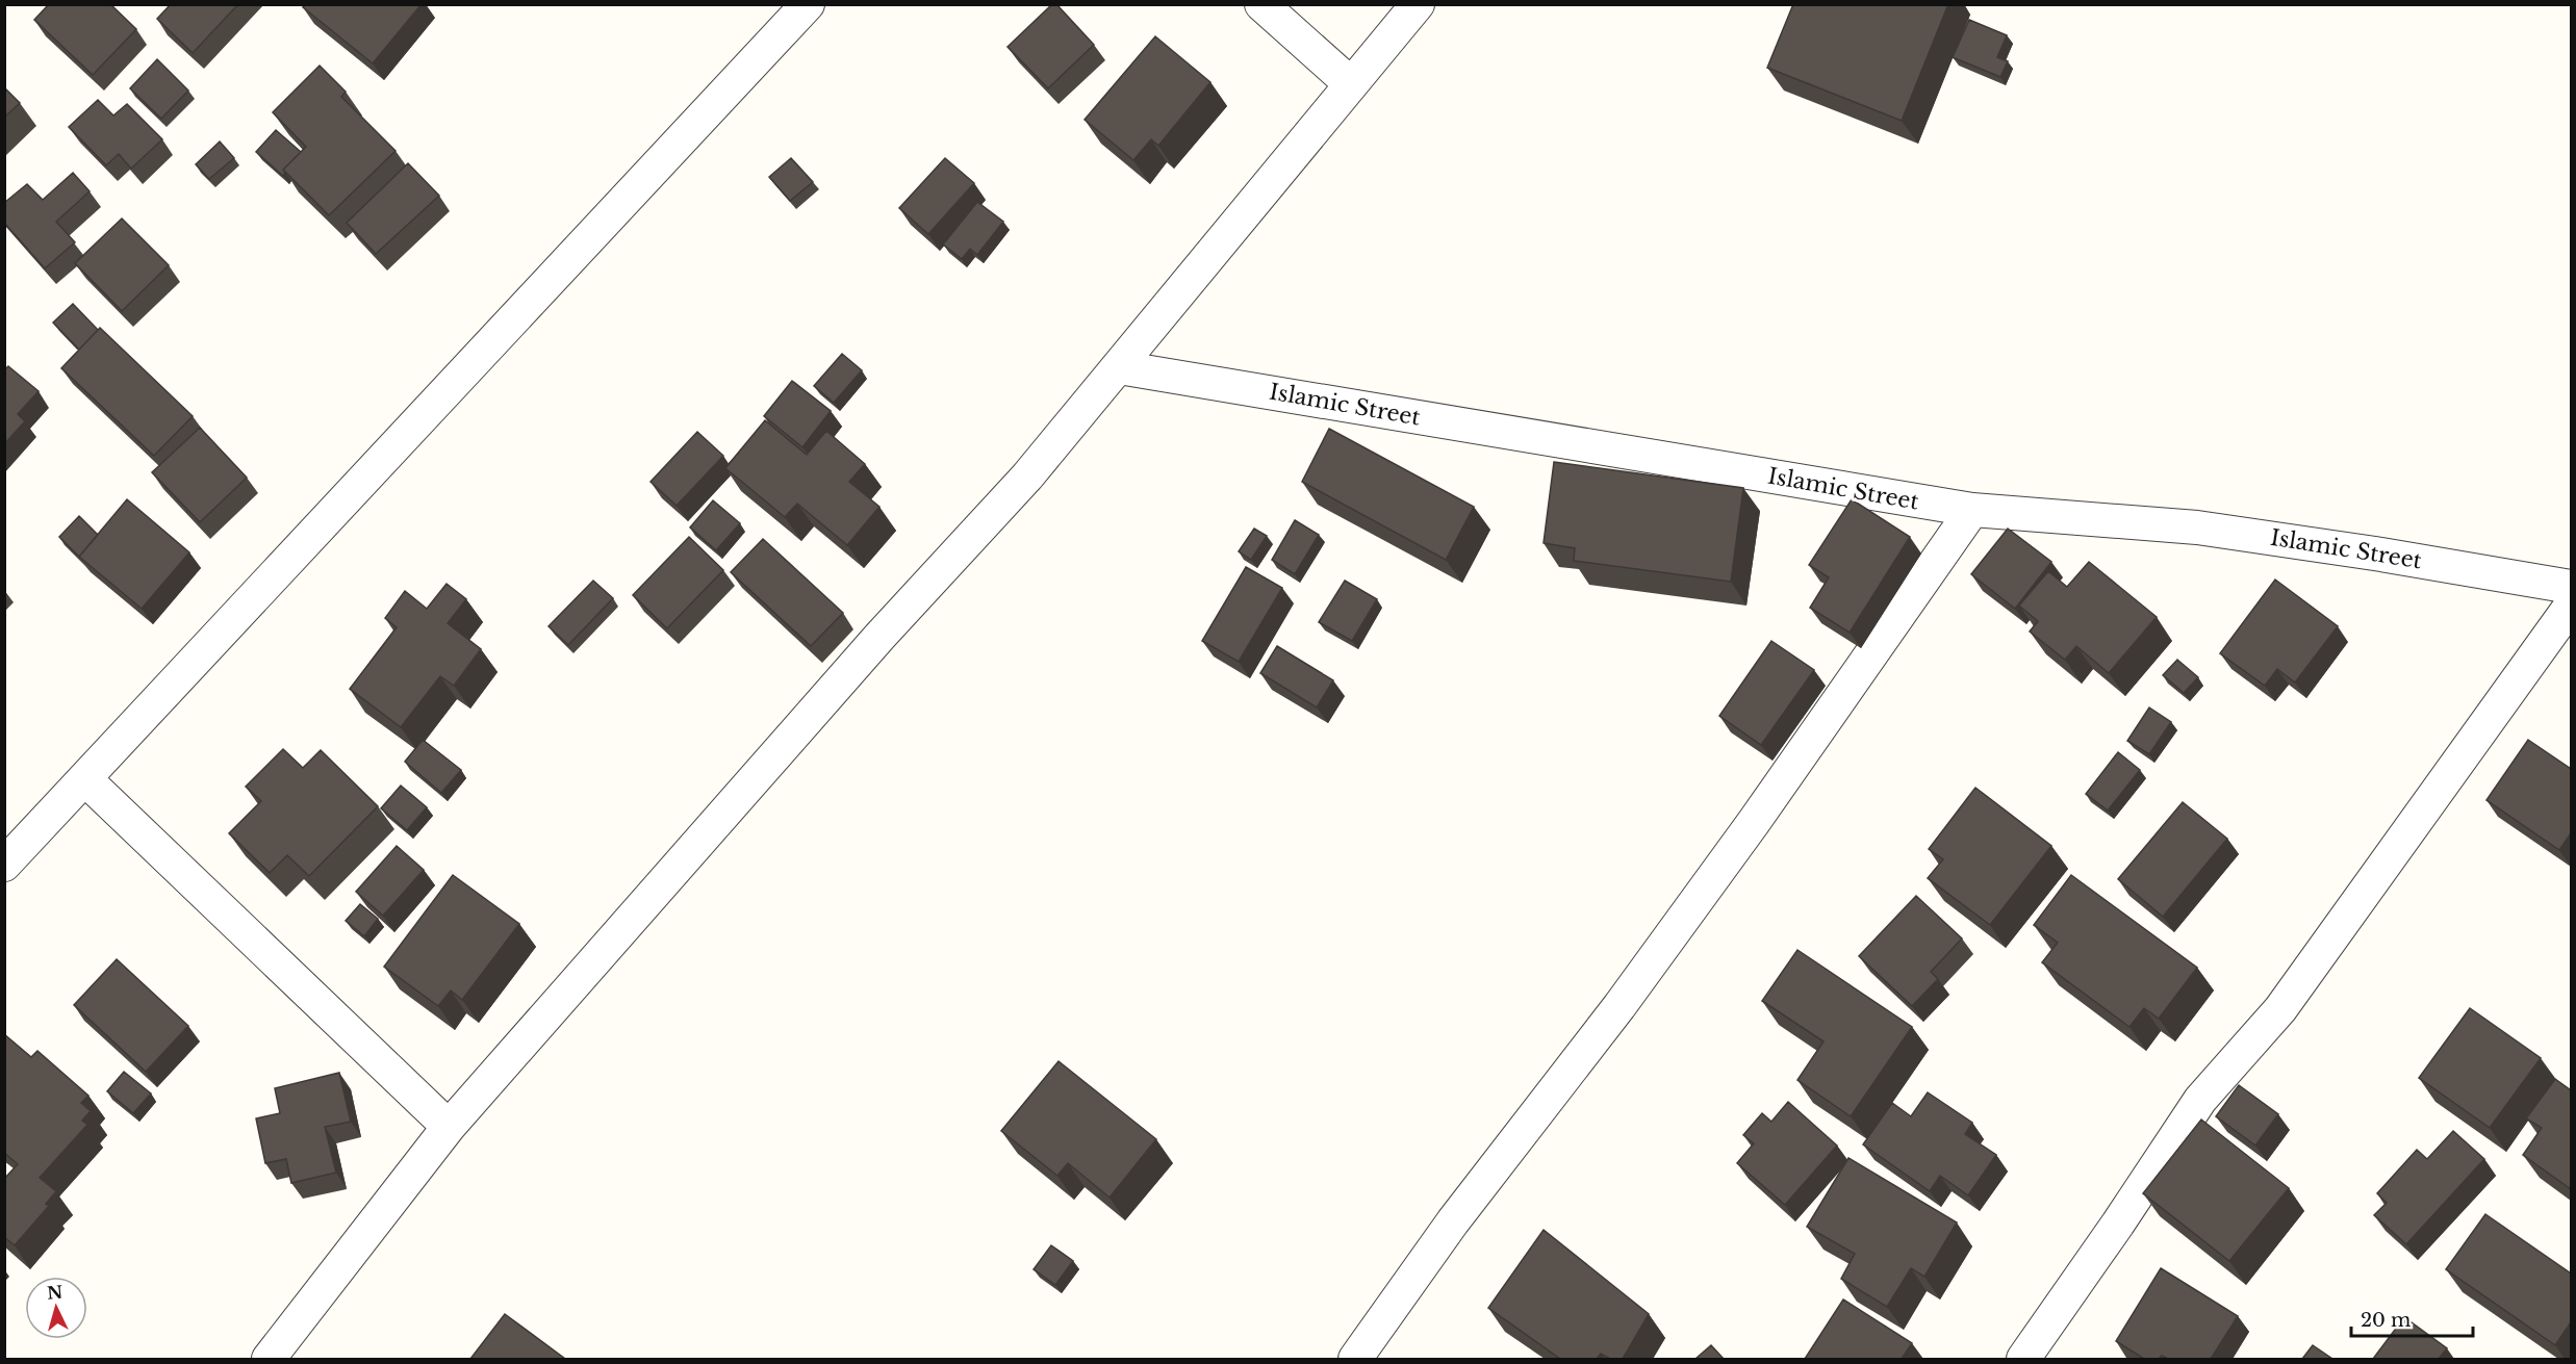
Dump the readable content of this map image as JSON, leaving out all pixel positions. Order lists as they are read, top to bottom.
{
  "streets": {
    "street": ["Islamic Street"]
  },
  "scale_bar": "20 m",
  "north": "top"
}
